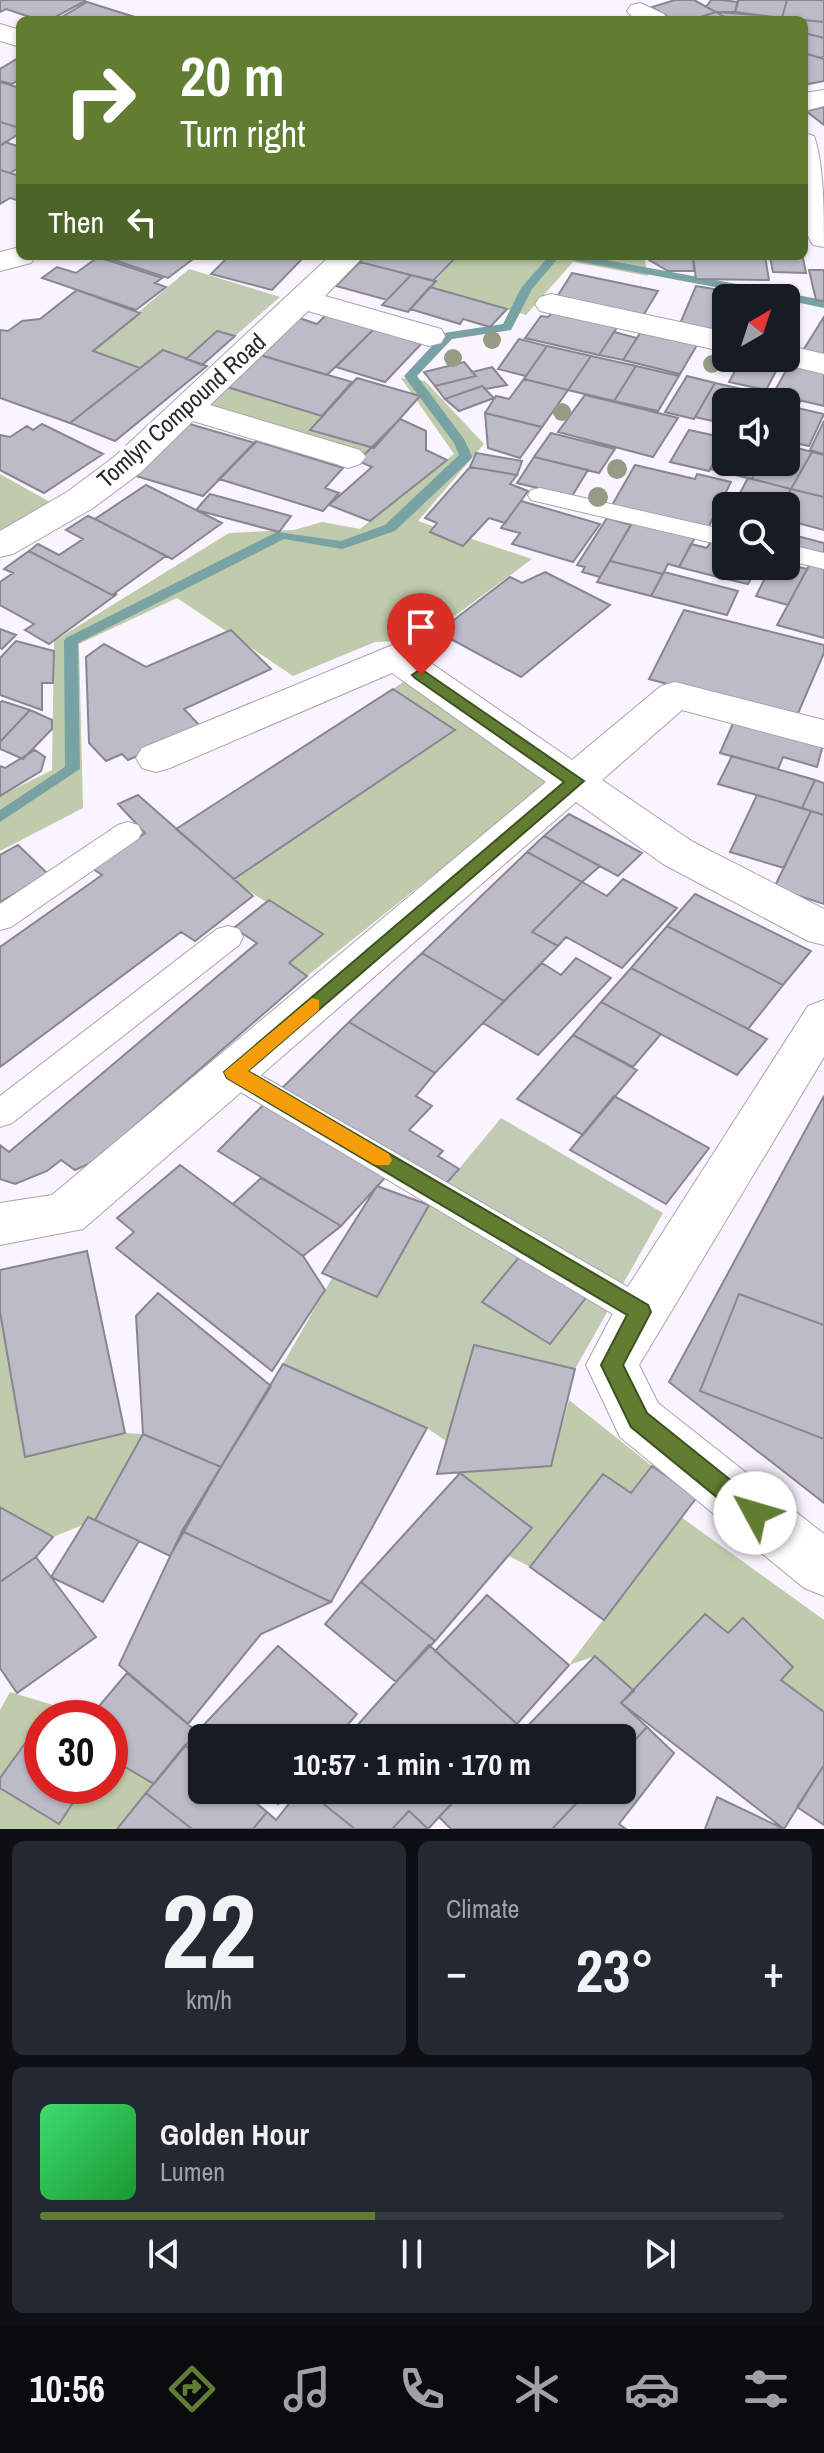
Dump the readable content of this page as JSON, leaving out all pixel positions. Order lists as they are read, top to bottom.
{
  "streets": {
    "street": ["Tomlyn Compound Road"]
  },
  "north": "top right",
  "page": {
    "turn": ["20 m", "Turn right"],
    "then": "Then",
    "limit": "30",
    "trip": "10:57 · 1 min · 170 m",
    "tile": [
      ["22", "km/h"],
      "Climate"
    ],
    "heat": ["−", "23°", "+"],
    "song": ["Golden Hour", "Lumen"],
    "tabs": "10:56"
  }
}
